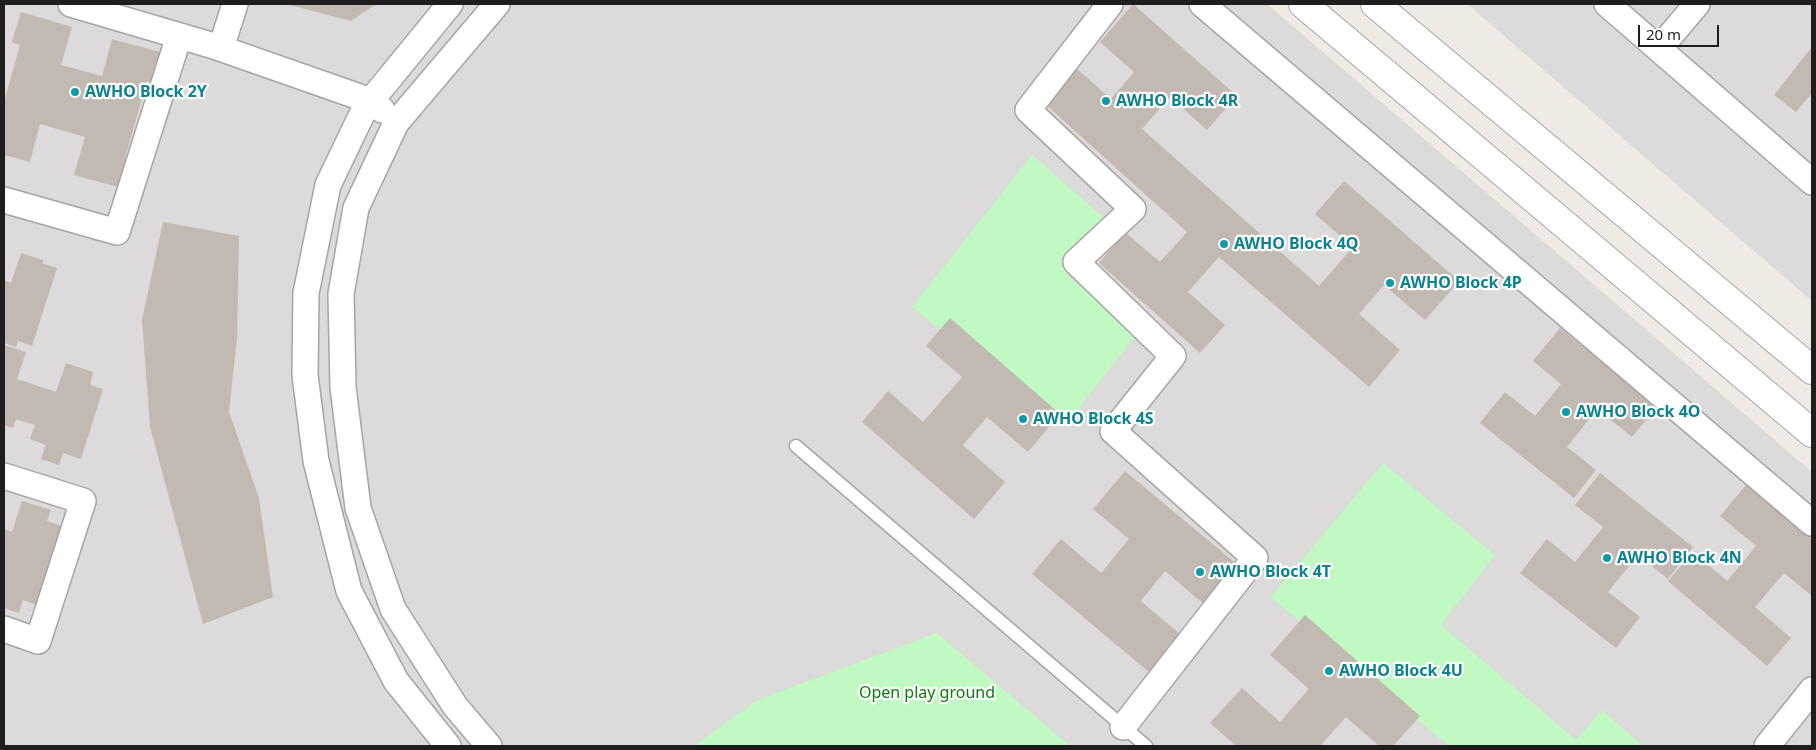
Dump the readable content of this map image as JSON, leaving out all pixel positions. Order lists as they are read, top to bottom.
{
  "parks": ["Open play ground"],
  "places": [
    "AWHO Block 2Y",
    "AWHO Block 4R",
    "AWHO Block 4Q",
    "AWHO Block 4P",
    "AWHO Block 4O",
    "AWHO Block 4S",
    "AWHO Block 4N",
    "AWHO Block 4T",
    "AWHO Block 4U"
  ],
  "scale_bar": "20 m"
}
